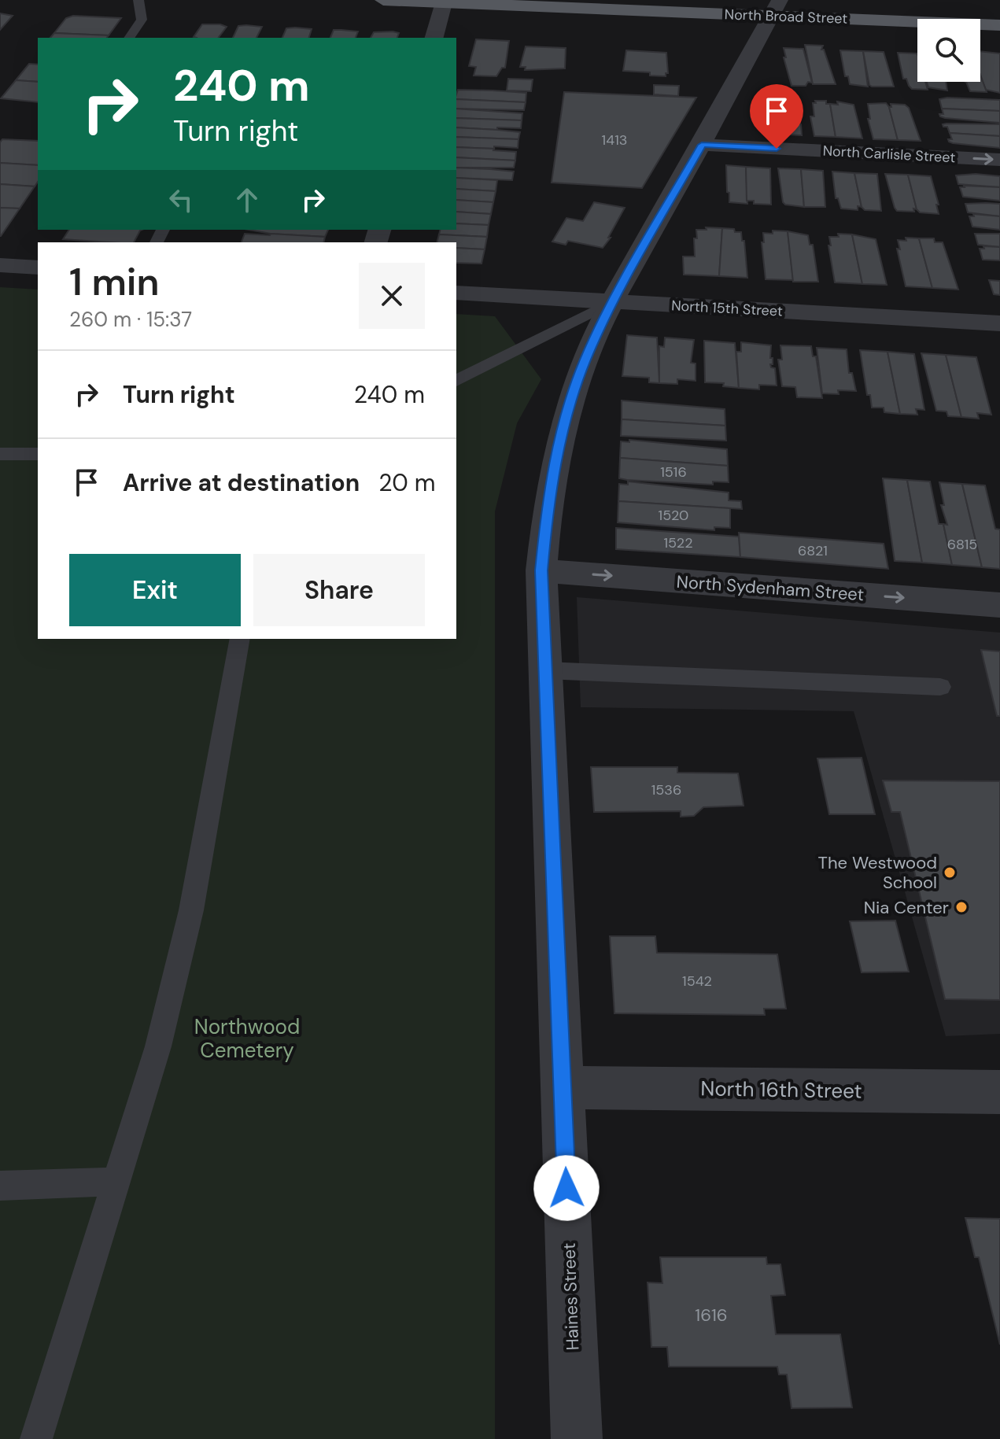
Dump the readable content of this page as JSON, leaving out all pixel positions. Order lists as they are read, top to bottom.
{
  "streets": {
    "main road": ["North Broad Street"],
    "street": [
      "North Carlisle Street",
      "North 15th Street",
      "North Sydenham Street",
      "North 16th Street",
      "Haines Street"
    ]
  },
  "crossings": [
    ["North Broad Street", "Haines Street"],
    ["North Carlisle Street", "Haines Street"],
    ["North 15th Street", "Haines Street"],
    ["North Sydenham Street", "Haines Street"],
    ["North 16th Street", "Haines Street"]
  ],
  "one_way": ["North Carlisle Street", "North Sydenham Street"],
  "parks": ["Northwood Cemetery"],
  "places": ["The Westwood School", "Nia Center"],
  "house_numbers": [
    "1413",
    "1516",
    "1520",
    "1522",
    "6815",
    "6821",
    "1536",
    "1542",
    "1616"
  ],
  "page": {
    "turn": ["240 m", "Turn right"],
    "heading": ["1 min", "260 m · 15:37"],
    "list": [
      {
        "name": "Turn right",
        "value": "240 m"
      },
      {
        "name": "Arrive at destination",
        "value": "20 m"
      }
    ],
    "buttons": ["Exit", "Share"]
  }
}
